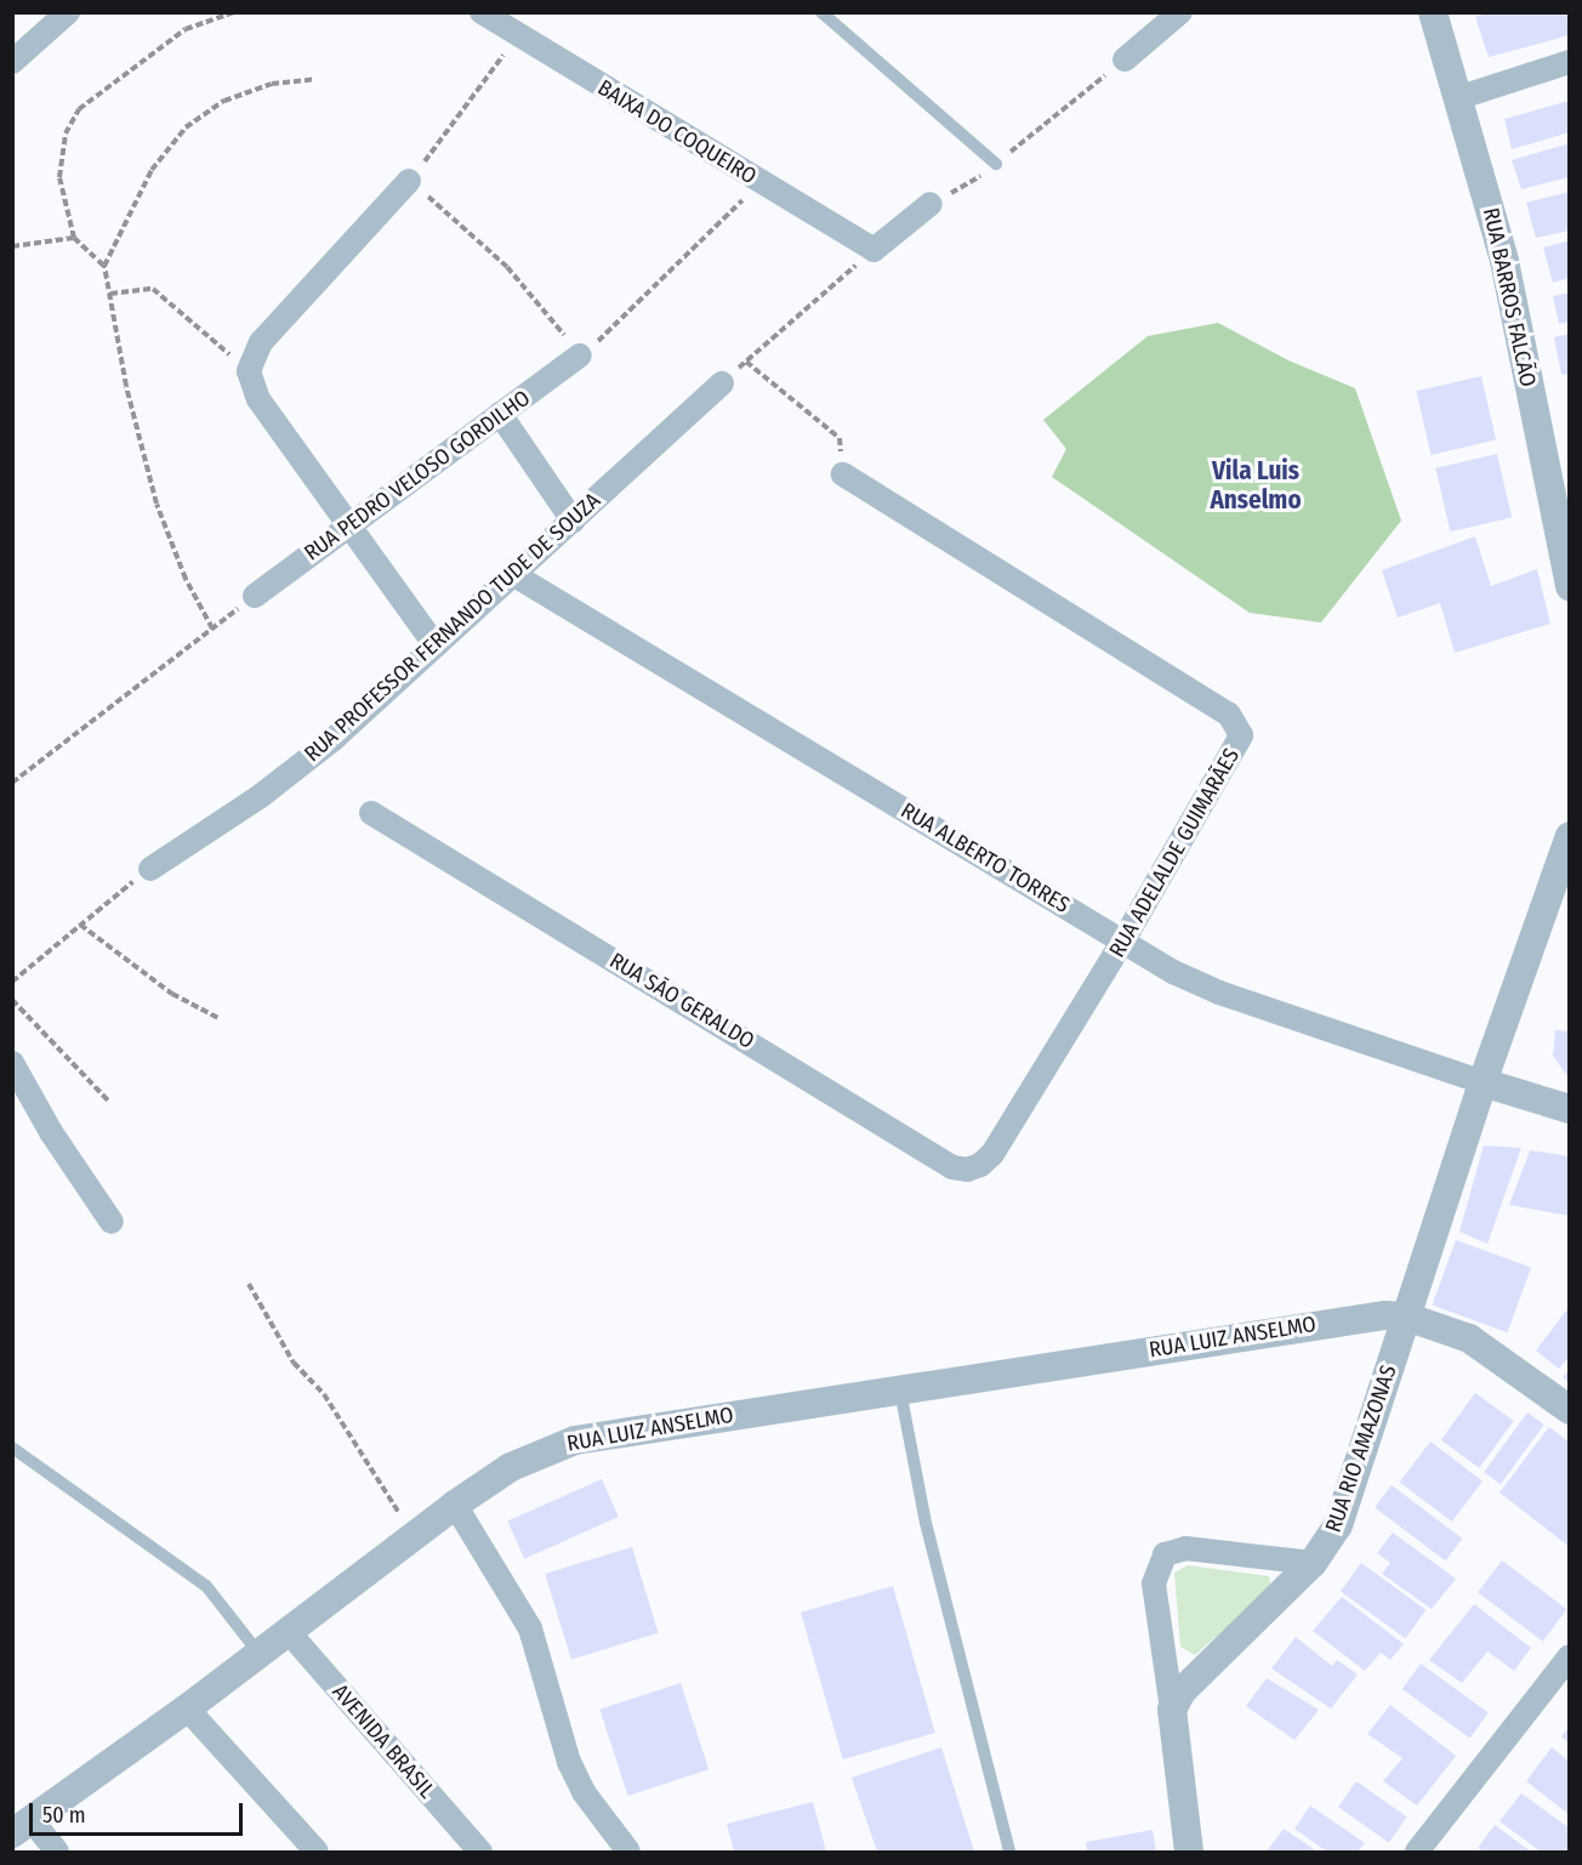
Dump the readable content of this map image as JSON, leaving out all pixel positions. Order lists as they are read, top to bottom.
{
  "streets": {
    "street": [
      "BAIXA DO COQUEIRO",
      "RUA BARROS FALCÃO",
      "RUA PEDRO VELOSO GORDILHO",
      "RUA PROFESSOR FERNANDO TUDE DE SOUZA",
      "RUA ADELALDE GUIMARÃES",
      "RUA ALBERTO TORRES",
      "RUA SĀO GERALDO",
      "RUA LUIZ ANSELMO",
      "RUA RIO AMAZONAS",
      "AVENIDA BRASIL"
    ]
  },
  "crossings": [
    ["RUA PROFESSOR FERNANDO TUDE DE SOUZA", "RUA ALBERTO TORRES"],
    ["RUA ADELALDE GUIMARÃES", "RUA ALBERTO TORRES"],
    ["RUA ADELALDE GUIMARÃES", "RUA SĀO GERALDO"],
    ["RUA ALBERTO TORRES", "RUA RIO AMAZONAS"],
    ["RUA LUIZ ANSELMO", "RUA RIO AMAZONAS"],
    ["RUA LUIZ ANSELMO", "AVENIDA BRASIL"]
  ],
  "districts": ["Vila Luis Anselmo"],
  "scale_bar": "50 m"
}
